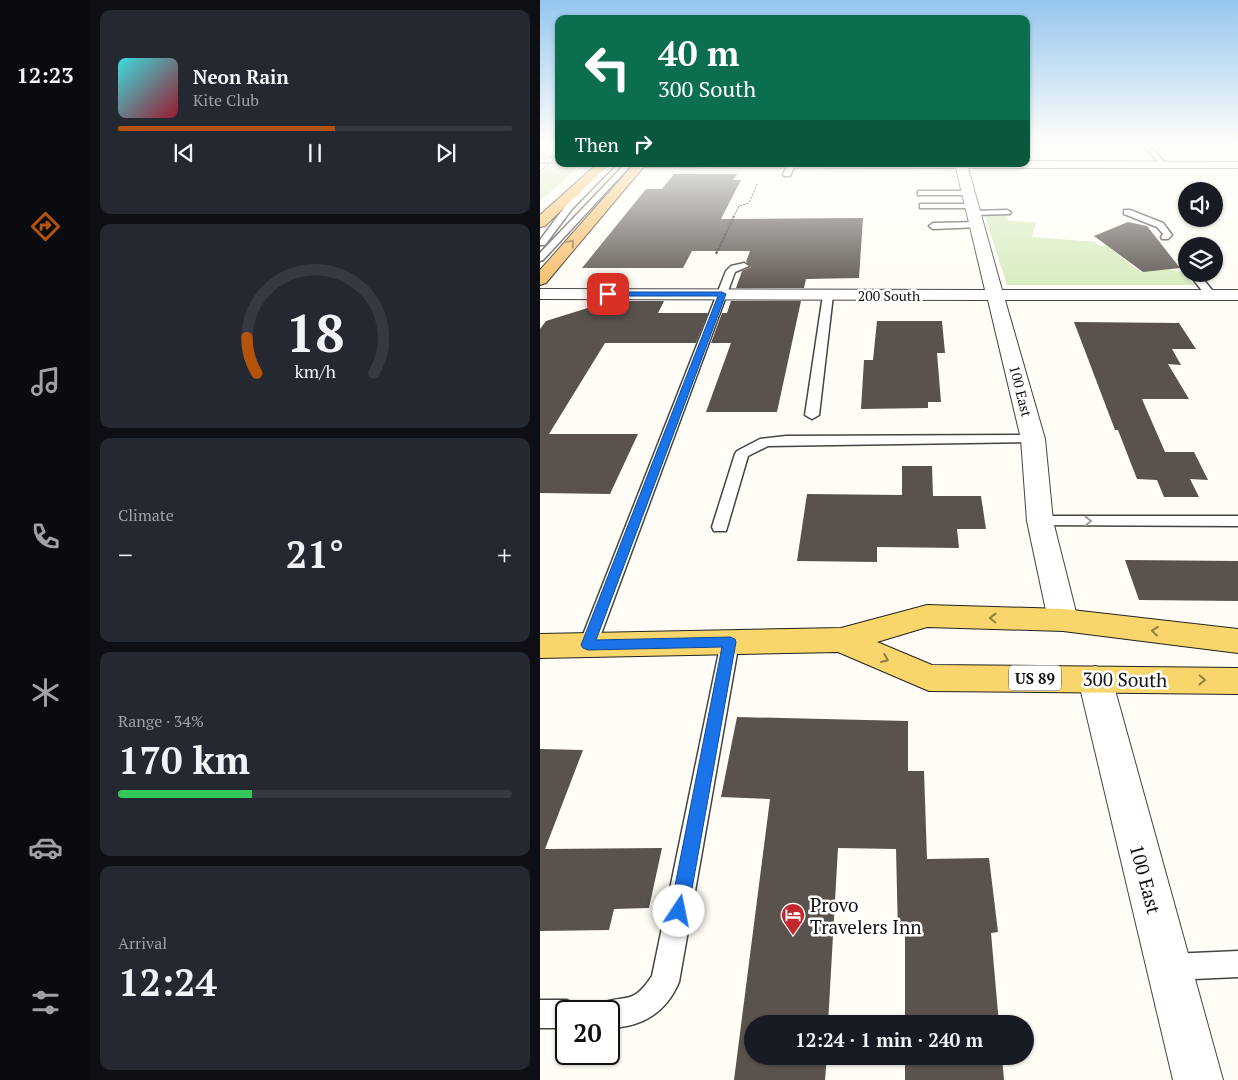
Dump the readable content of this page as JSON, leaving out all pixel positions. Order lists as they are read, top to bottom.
{
  "streets": {
    "main road": ["US 89", "300 South"],
    "street": ["200 South", "100 East"]
  },
  "crossings": [
    ["200 South", "100 East"],
    ["100 East", "300 South"]
  ],
  "places": {
    "hotel": ["Provo Travelers Inn"]
  },
  "page": {
    "tabs": "12:23",
    "turn": ["40 m", "300 South"],
    "song": ["Neon Rain", "Kite Club"],
    "then": "Then",
    "tile": [
      "Climate",
      ["Range · 34%", "170 km"],
      ["Arrival", "12:24"]
    ],
    "heat": ["−", "21°", "+"],
    "limit": "20",
    "trip": "12:24 · 1 min · 240 m",
    "gauge": ["18", "km/h"]
  }
}
